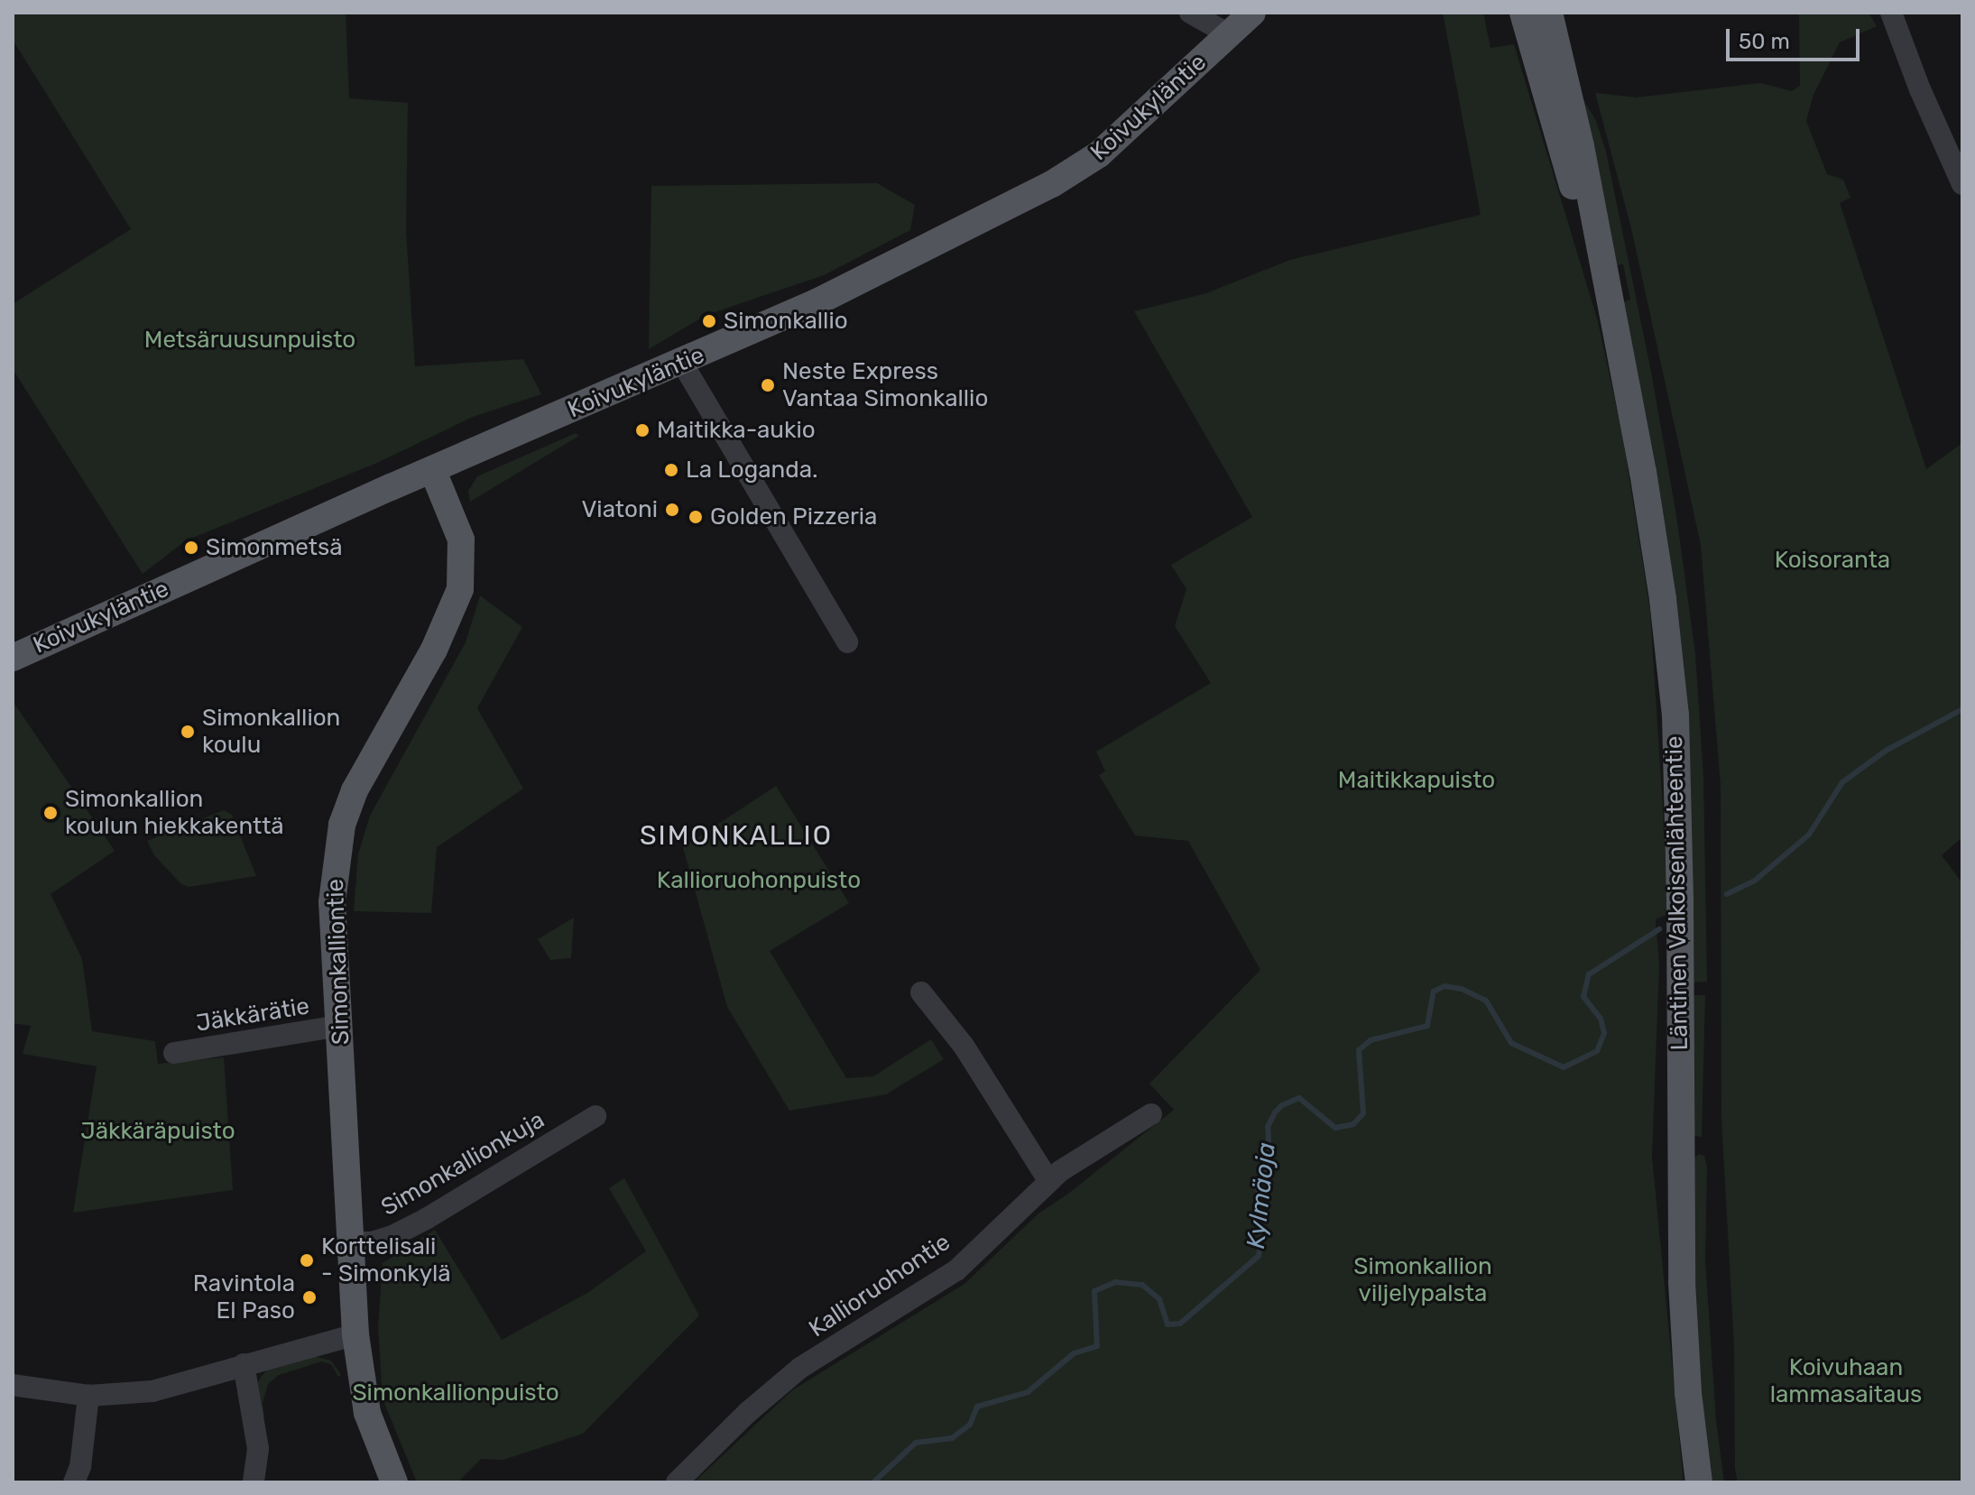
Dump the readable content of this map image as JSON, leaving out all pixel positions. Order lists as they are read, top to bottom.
{
  "streets": {
    "main road": ["Koivukyläntie", "Läntinen Valkoisenlähteentie", "Simonkalliontie"],
    "street": ["Jäkkärätie", "Simonkallionkuja", "Kallioruohontie"]
  },
  "crossings": [
    ["Koivukyläntie", "Simonkalliontie"],
    ["Simonkalliontie", "Jäkkärätie"],
    ["Simonkalliontie", "Simonkallionkuja"]
  ],
  "districts": ["SIMONKALLIO"],
  "water": ["Kylmäoja"],
  "parks": [
    "Metsäruusunpuisto",
    "Koisoranta",
    "Maitikkapuisto",
    "Kallioruohonpuisto",
    "Jäkkäräpuisto",
    "Simonkallion viljelypalsta",
    "Koivuhaan lammasaitaus",
    "Simonkallionpuisto"
  ],
  "places": [
    "Simonkallio",
    "Neste Express Vantaa Simonkallio",
    "Maitikka-aukio",
    "La Loganda.",
    "Viatoni",
    "Golden Pizzeria",
    "Simonmetsä",
    "Simonkallion koulu",
    "Simonkallion koulun hiekkakenttä",
    "Korttelisali - Simonkylä",
    "Ravintola El Paso"
  ],
  "scale_bar": "50 m"
}
